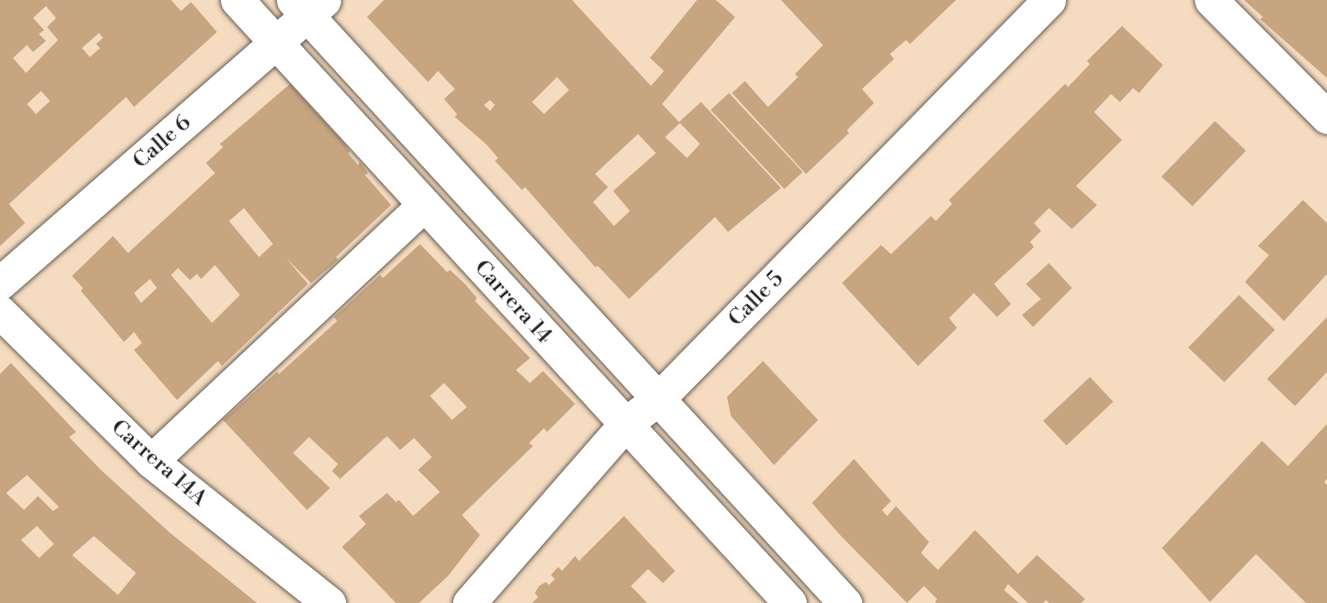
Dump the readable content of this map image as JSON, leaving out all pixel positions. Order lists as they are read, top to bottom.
{
  "streets": {
    "street": [
      "Calle 6",
      "Calle 5",
      "Carrera 14",
      "Carrera 14A"
    ]
  },
  "crossings": [
    ["Calle 6", "Carrera 14"],
    ["Calle 5", "Carrera 14"]
  ]
}
